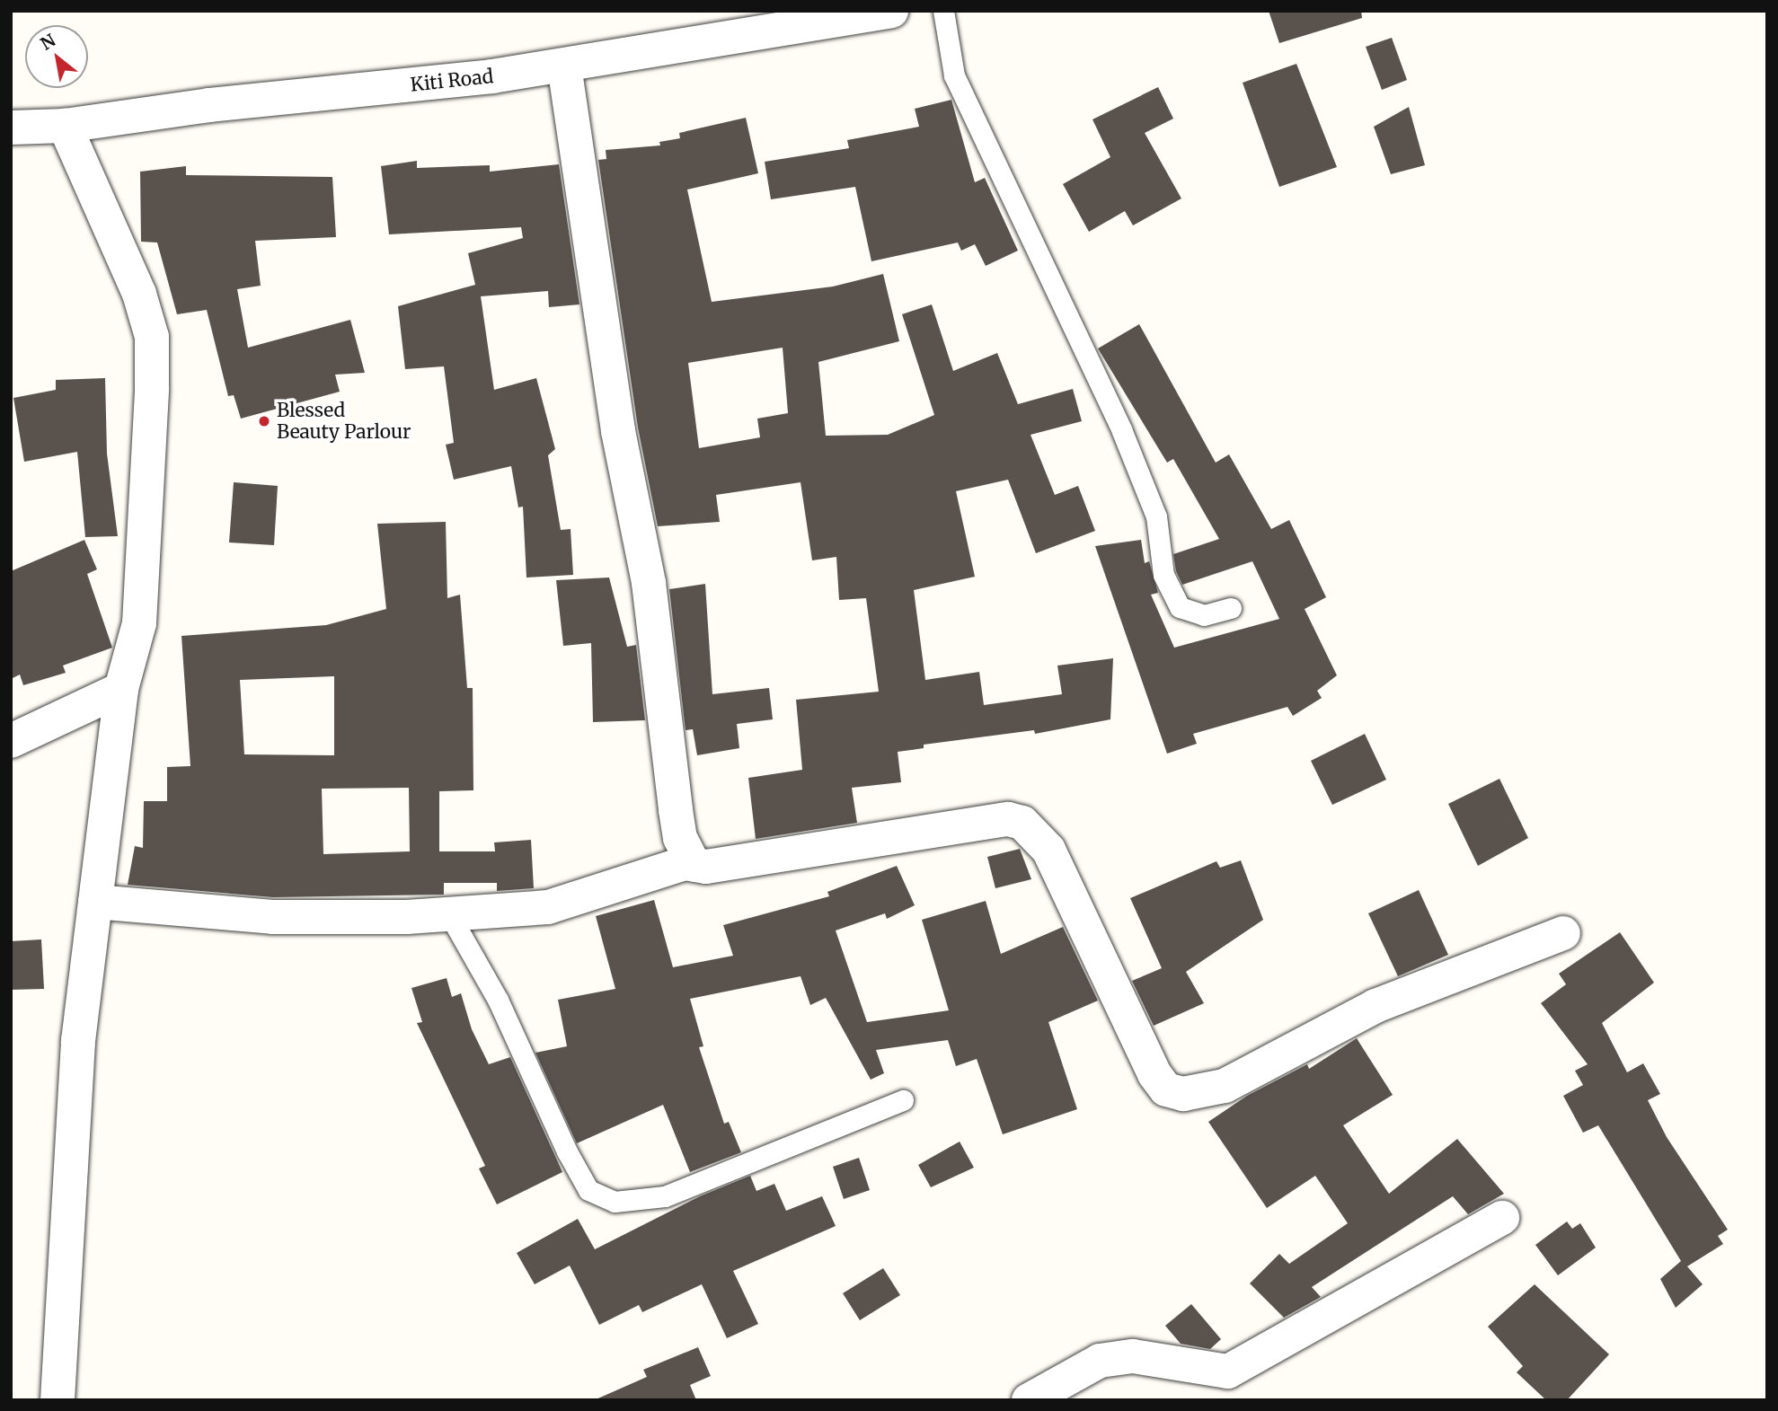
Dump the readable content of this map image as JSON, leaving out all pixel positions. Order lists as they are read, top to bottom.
{
  "streets": {
    "street": ["Kiti Road"]
  },
  "places": ["Blessed Beauty Parlour"],
  "north": "top left"
}
